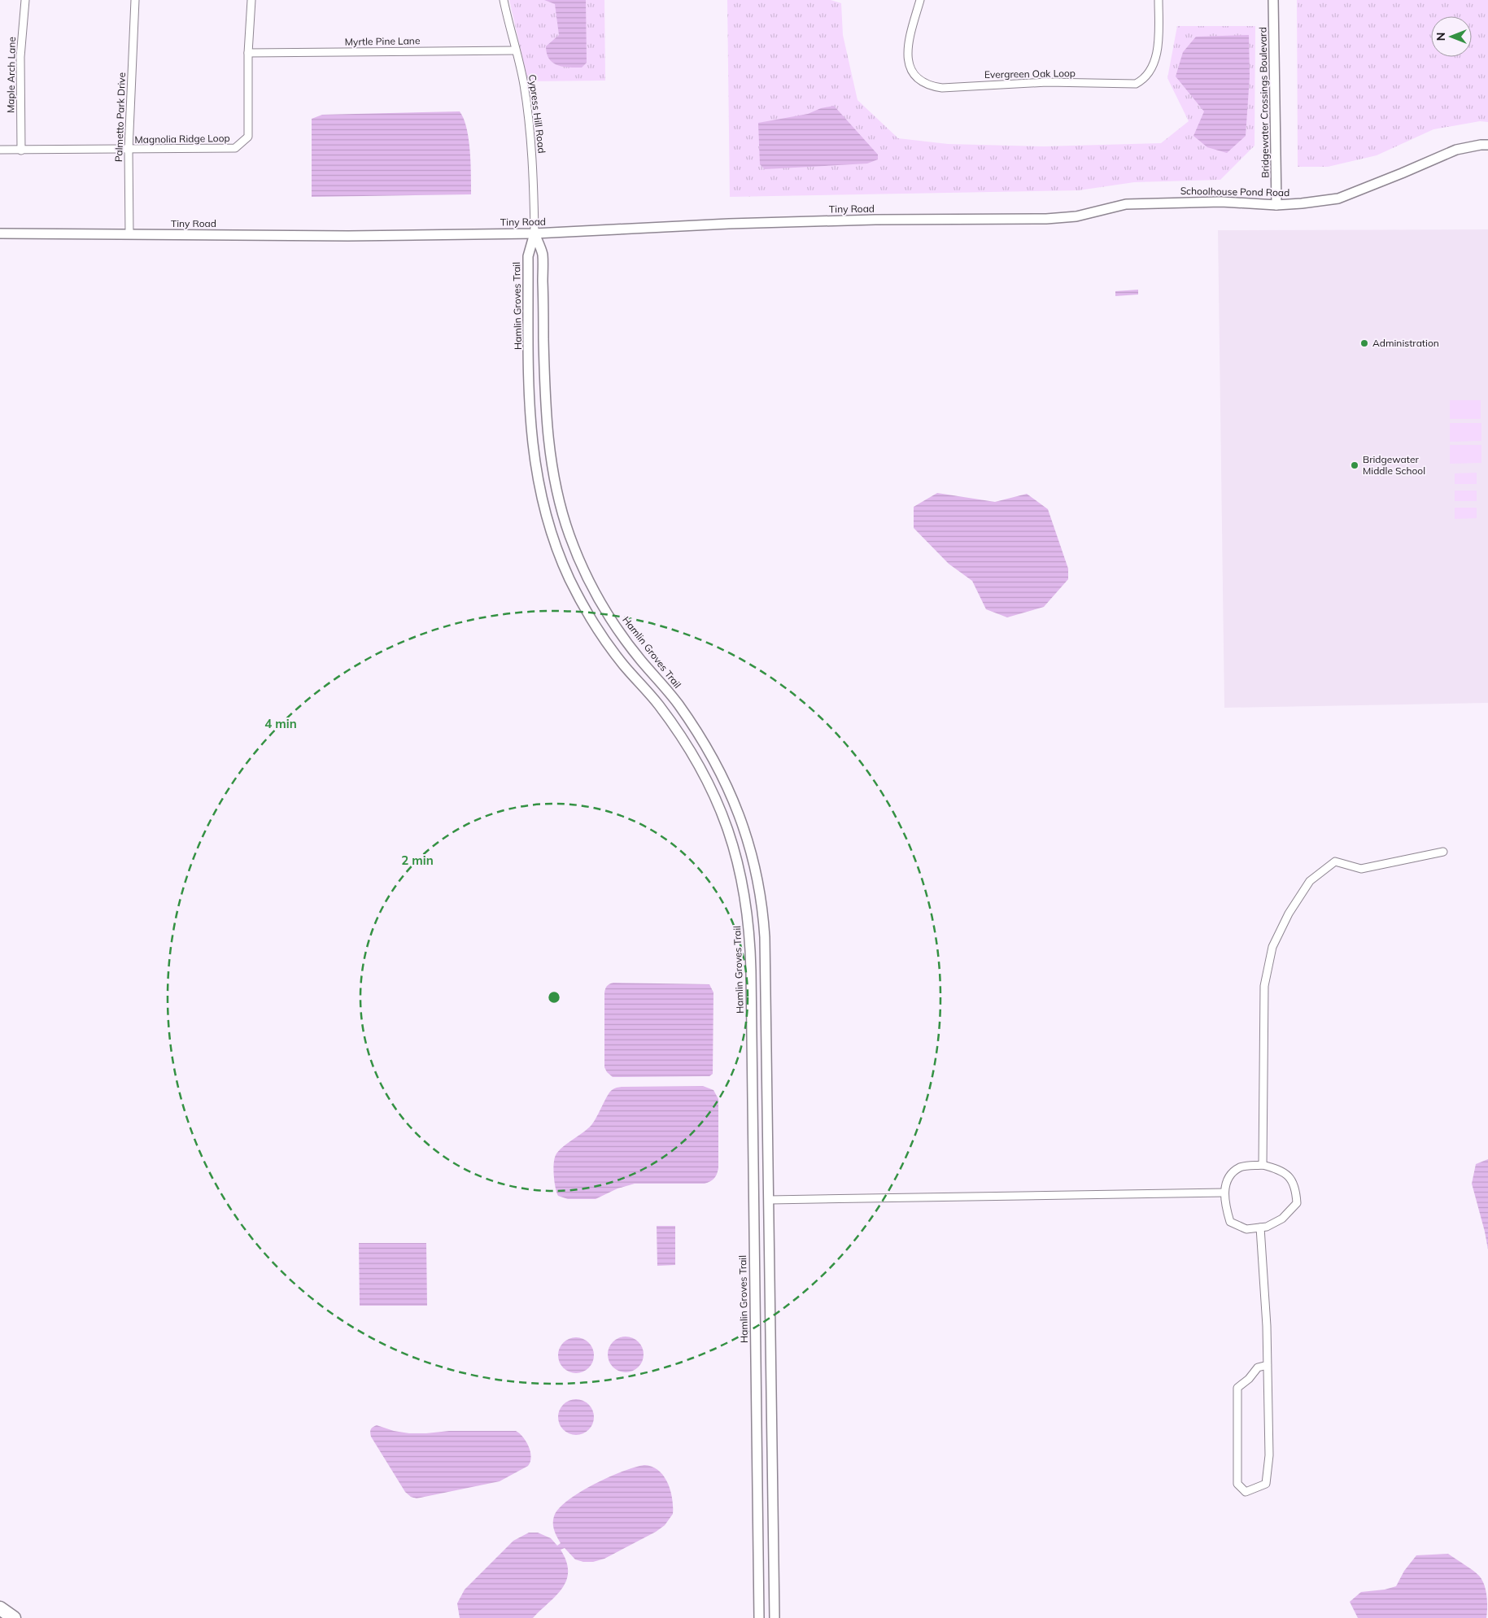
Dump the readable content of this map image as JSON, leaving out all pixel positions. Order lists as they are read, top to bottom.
{
  "streets": {
    "street": [
      "Myrtle Pine Lane",
      "Evergreen Oak Loop",
      "Maple Arch Lane",
      "Bridgewater Crossings Boulevard",
      "Cypress Hill Road",
      "Palmetto Park Drive",
      "Magnolia Ridge Loop",
      "Schoolhouse Pond Road",
      "Tiny Road",
      "Hamlin Groves Trail"
    ]
  },
  "crossings": [
    ["Myrtle Pine Lane", "Cypress Hill Road"],
    ["Myrtle Pine Lane", "Magnolia Ridge Loop"],
    ["Maple Arch Lane", "Magnolia Ridge Loop"],
    ["Bridgewater Crossings Boulevard", "Schoolhouse Pond Road"],
    ["Cypress Hill Road", "Tiny Road"],
    ["Cypress Hill Road", "Hamlin Groves Trail"],
    ["Palmetto Park Drive", "Magnolia Ridge Loop"],
    ["Palmetto Park Drive", "Tiny Road"],
    ["Schoolhouse Pond Road", "Tiny Road"],
    ["Tiny Road", "Hamlin Groves Trail"]
  ],
  "places": ["Administration", "Bridgewater Middle School"],
  "north": "left",
  "rings": ["4 min", "2 min"]
}
